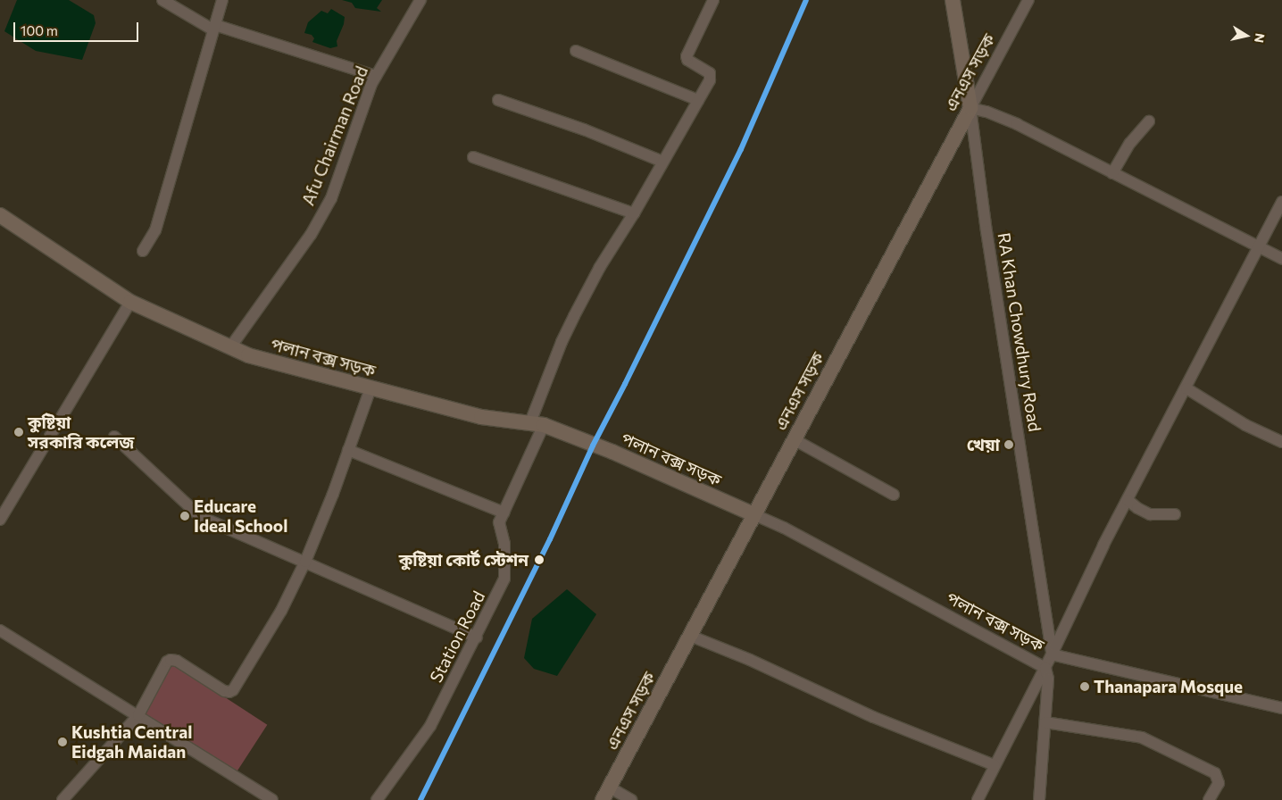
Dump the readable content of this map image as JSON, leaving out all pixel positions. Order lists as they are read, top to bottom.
{
  "streets": {
    "main road": ["এনএস সড়ক", "RA Khan Chowdhury Road", "পলান বক্স সড়ক"],
    "street": ["Afu Chairman Road", "Station Road"]
  },
  "crossings": [
    ["এনএস সড়ক", "RA Khan Chowdhury Road"],
    ["এনএস সড়ক", "পলান বক্স সড়ক"],
    ["Afu Chairman Road", "পলান বক্স সড়ক"],
    ["পলান বক্স সড়ক", "Station Road"]
  ],
  "places": [
    "কুষ্টিয়া সরকারি কলেজ",
    "খেয়া",
    "Educare Ideal School",
    "কুষ্টিয়া কোর্ট স্টেশন",
    "Thanapara Mosque",
    "Kushtia Central Eidgah Maidan"
  ],
  "scale_bar": "100 m",
  "north": "right"
}
